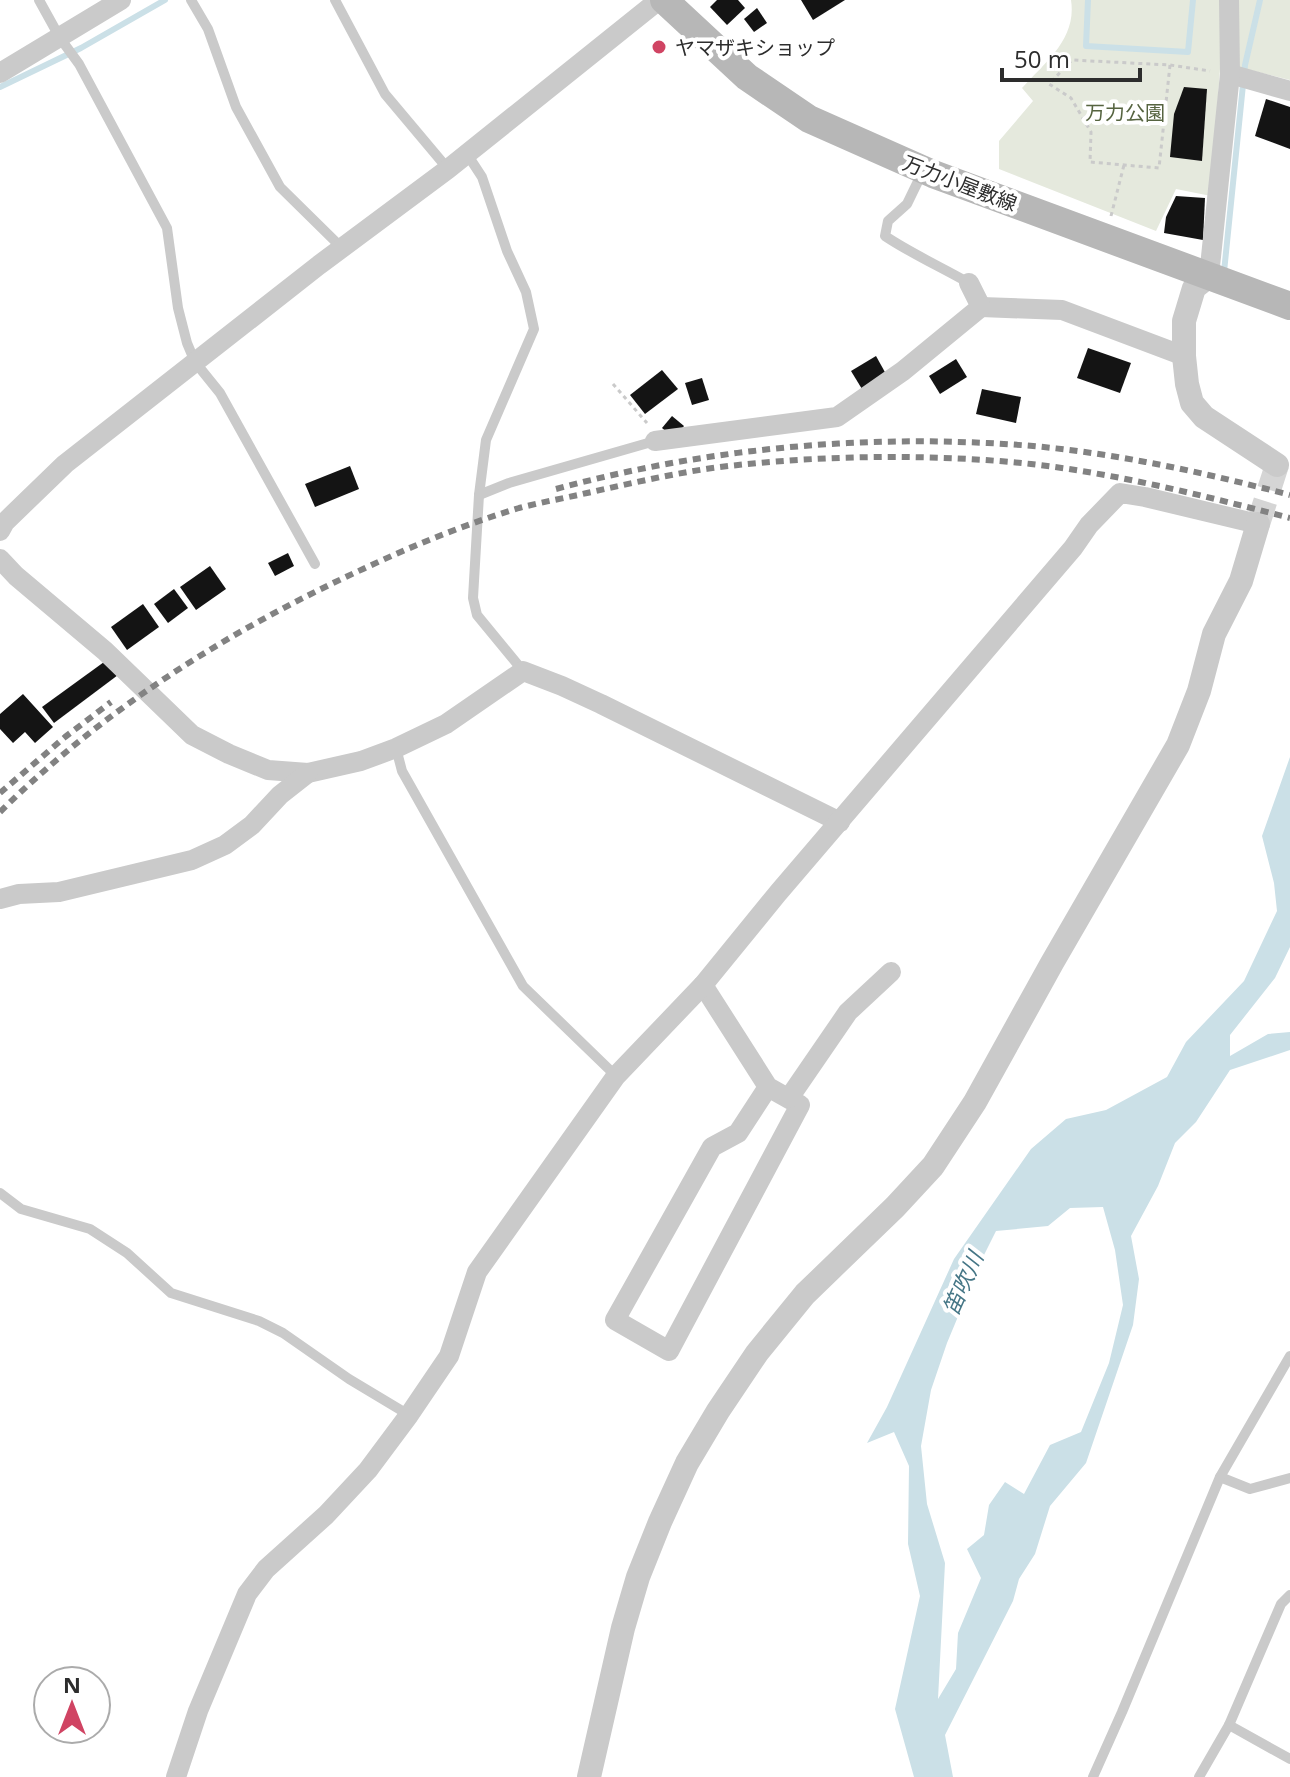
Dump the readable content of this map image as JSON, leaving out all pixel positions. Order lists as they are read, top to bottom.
{
  "streets": {
    "main road": ["万力小屋敷線"]
  },
  "water": ["笛吹川"],
  "parks": ["万力公園"],
  "places": ["ヤマザキショップ"],
  "scale_bar": "50 m",
  "north": "top"
}
